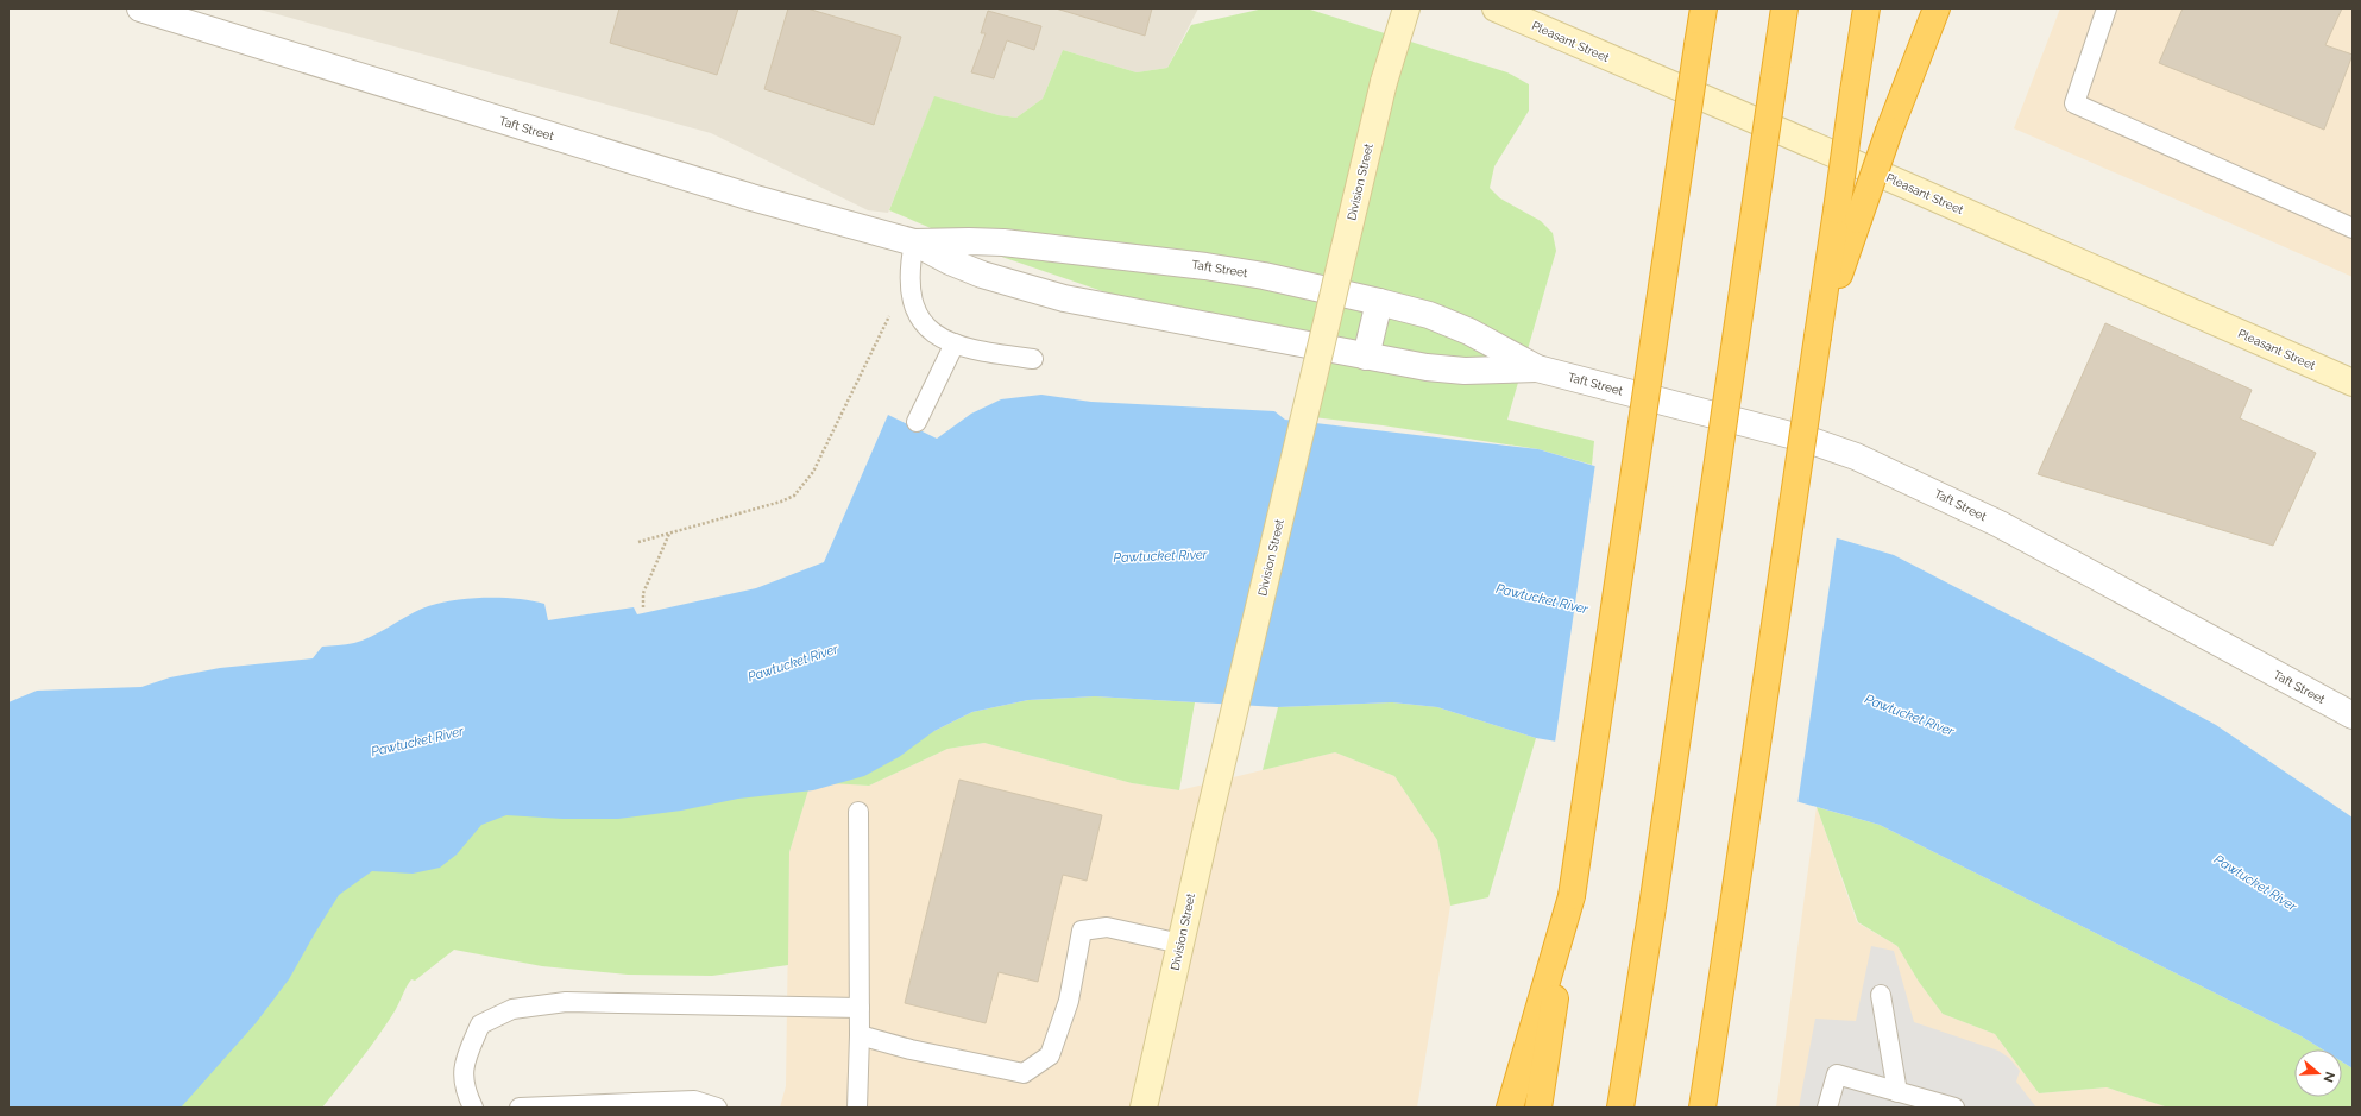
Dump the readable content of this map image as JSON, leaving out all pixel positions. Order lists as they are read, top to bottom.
{
  "streets": {
    "main road": ["Pleasant Street", "Division Street"],
    "street": ["Taft Street"]
  },
  "water": ["Pawtucket River"],
  "north": "right"
}
